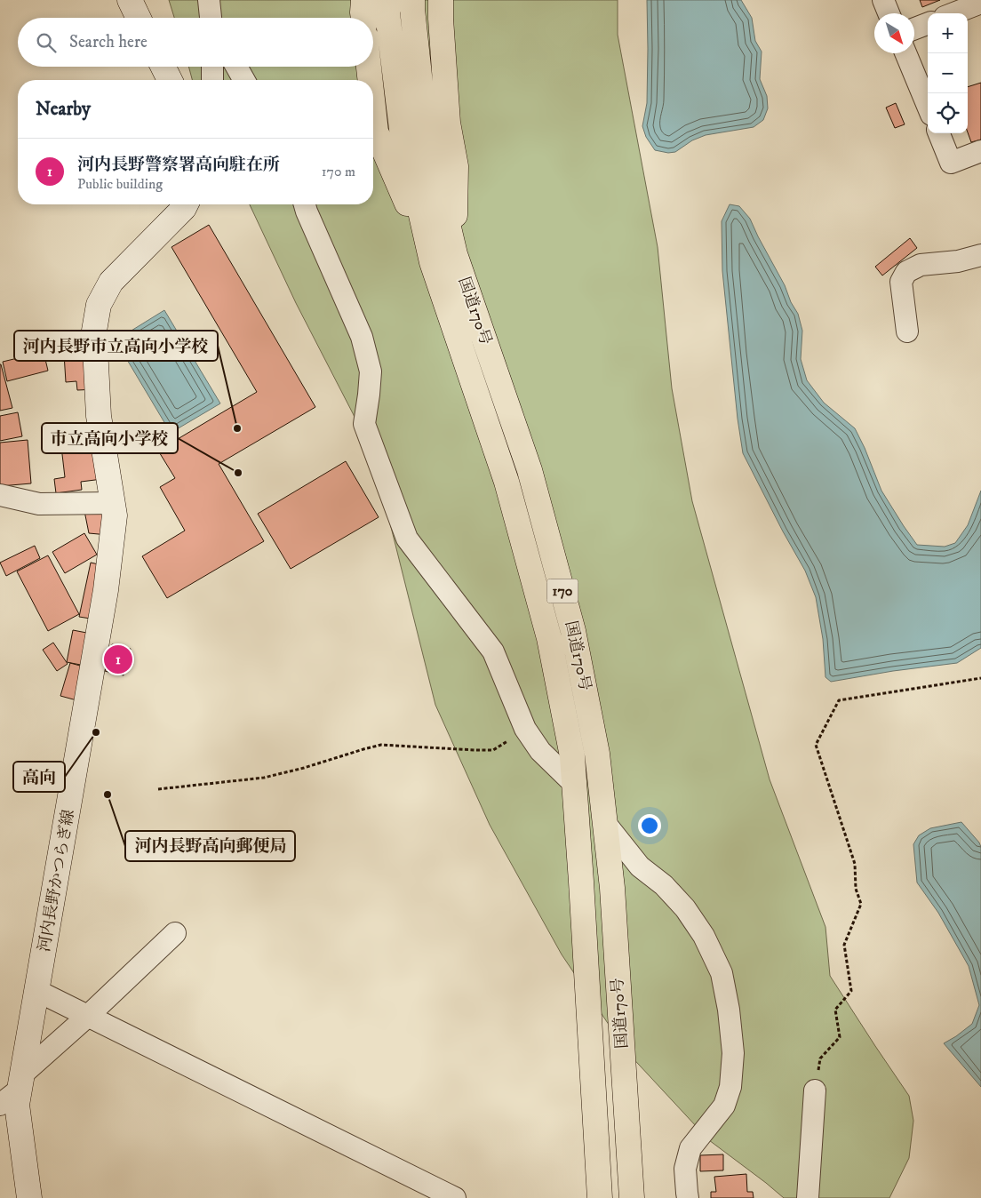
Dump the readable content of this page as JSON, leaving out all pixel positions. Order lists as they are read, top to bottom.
{
  "streets": {
    "highway": ["国道170号", "170"],
    "main road": ["河内長野かつらぎ線"]
  },
  "places": [
    "河内長野市立高向小学校",
    "市立高向小学校",
    "高向",
    "河内長野高向郵便局"
  ],
  "north": "bottom right",
  "page": {
    "map_buttons": ["+", "−"],
    "search": "Search here",
    "heading": "Nearby",
    "list": [
      {
        "mark": "1",
        "name": "河内長野警察署高向駐在所",
        "note": "Public building",
        "value": "170 m"
      }
    ],
    "pins": "1"
  }
}
